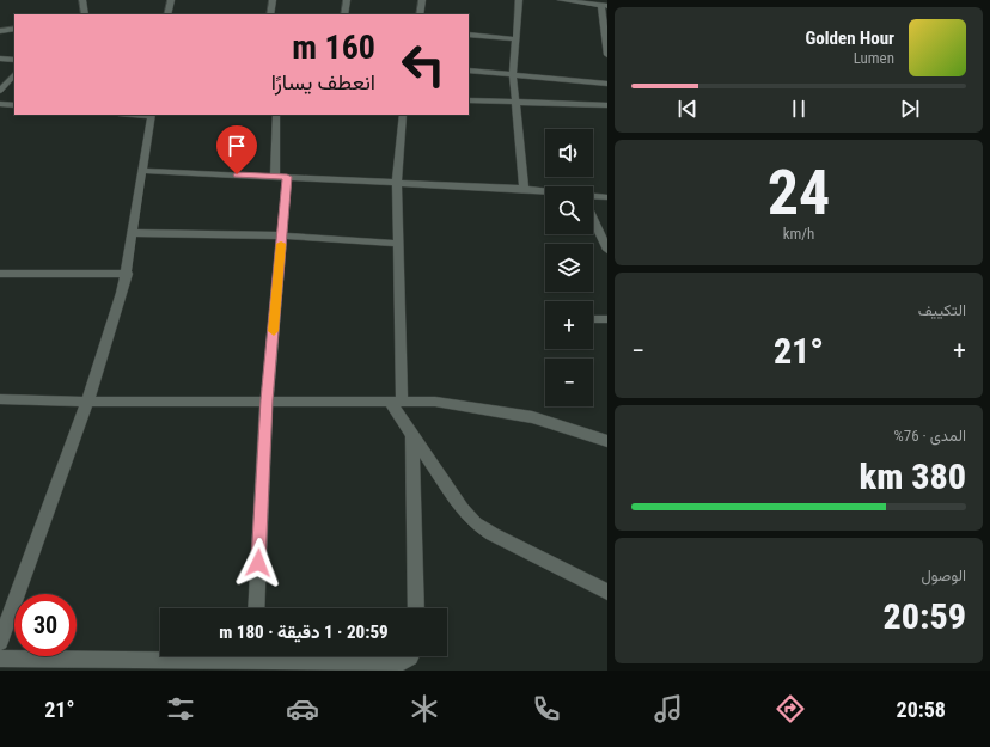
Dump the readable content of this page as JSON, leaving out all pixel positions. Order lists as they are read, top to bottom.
{
  "page": {
    "turn": ["160 m", "انعطف يسارًا"],
    "song": ["Golden Hour", "Lumen"],
    "map_buttons": ["+", "−"],
    "tile": [
      ["24", "km/h"],
      "التكييف",
      ["المدى · 76%", "380 km"],
      ["الوصول", "20:59"]
    ],
    "heat": ["−", "21°", "+"],
    "limit": "30",
    "trip": "20:59 · 1 دقيقة · 180 m",
    "tabs": ["20:58", "21°"]
  }
}
